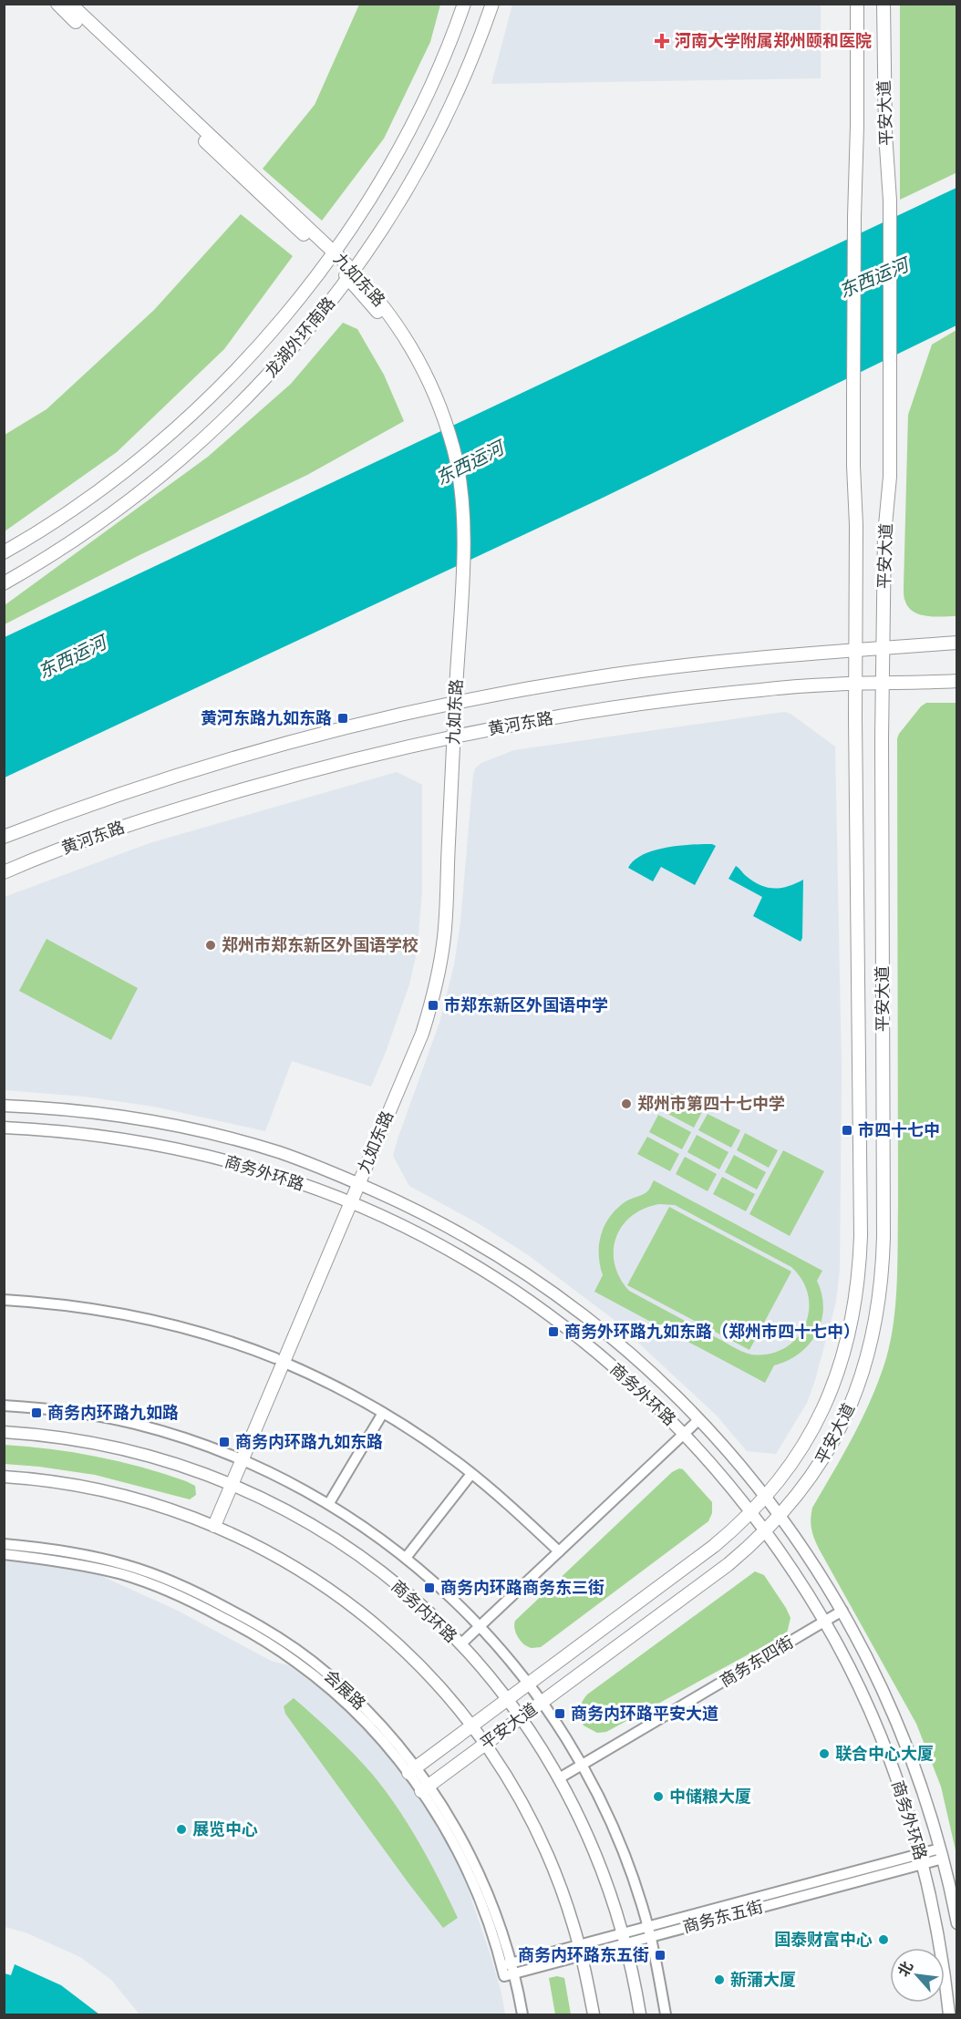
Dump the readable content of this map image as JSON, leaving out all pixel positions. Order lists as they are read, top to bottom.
{
  "streets": {
    "main road": [
      "平安大道",
      "九如东路",
      "龙湖外环南路",
      "黄河东路"
    ],
    "street": [
      "商务外环路",
      "商务内环路",
      "商务东四街",
      "会展路",
      "商务东五街"
    ]
  },
  "crossings": [
    ["平安大道", "黄河东路"],
    ["平安大道", "商务外环路"],
    ["平安大道", "商务内环路"],
    ["平安大道", "会展路"],
    ["九如东路", "龙湖外环南路"],
    ["九如东路", "黄河东路"],
    ["九如东路", "商务外环路"],
    ["九如东路", "商务内环路"],
    ["商务外环路", "商务东四街"],
    ["商务外环路", "商务东五街"],
    ["商务内环路", "商务东四街"],
    ["商务内环路", "商务东五街"],
    ["会展路", "商务东五街"]
  ],
  "water": ["东西运河"],
  "places": {
    "health": ["河南大学附属郑州颐和医院"],
    "transit": [
      "黄河东路九如东路",
      "市郑东新区外国语中学",
      "市四十七中",
      "商务外环路九如东路（郑州市四十七中）",
      "商务内环路九如路",
      "商务内环路九如东路",
      "商务内环路商务东三街",
      "商务内环路平安大道",
      "商务内环路东五街"
    ],
    "other": [
      "郑州市郑东新区外国语学校",
      "郑州市第四十七中学",
      "联合中心大厦",
      "中储粮大厦",
      "展览中心",
      "国泰财富中心",
      "新蒲大厦"
    ]
  },
  "north": "top left"
}
